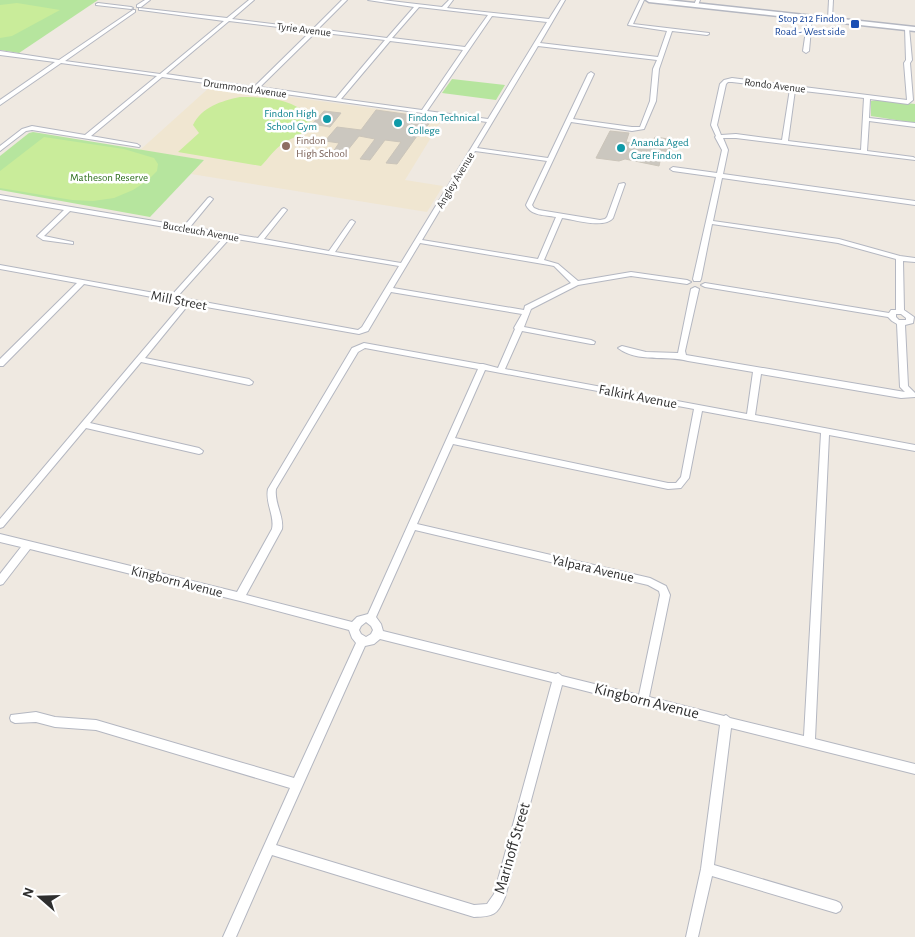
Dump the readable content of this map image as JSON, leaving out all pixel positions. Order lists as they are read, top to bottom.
{
  "streets": {
    "street": [
      "Tyrie Avenue",
      "Rondo Avenue",
      "Drummond Avenue",
      "Angley Avenue",
      "Buccleuch Avenue",
      "Mill Street",
      "Falkirk Avenue",
      "Yalpara Avenue",
      "Kingborn Avenue",
      "Marinoff Street"
    ]
  },
  "crossings": [
    ["Drummond Avenue", "Angley Avenue"],
    ["Angley Avenue", "Buccleuch Avenue"],
    ["Angley Avenue", "Mill Street"],
    ["Falkirk Avenue", "Kingborn Avenue"],
    ["Yalpara Avenue", "Kingborn Avenue"],
    ["Kingborn Avenue", "Marinoff Street"]
  ],
  "parks": ["Matheson Reserve"],
  "places": {
    "transit": ["Stop 212 Findon Road - West side"],
    "other": [
      "Findon High School Gym",
      "Findon Technical College",
      "Findon High School",
      "Ananda Aged Care Findon"
    ]
  },
  "north": "left"
}
